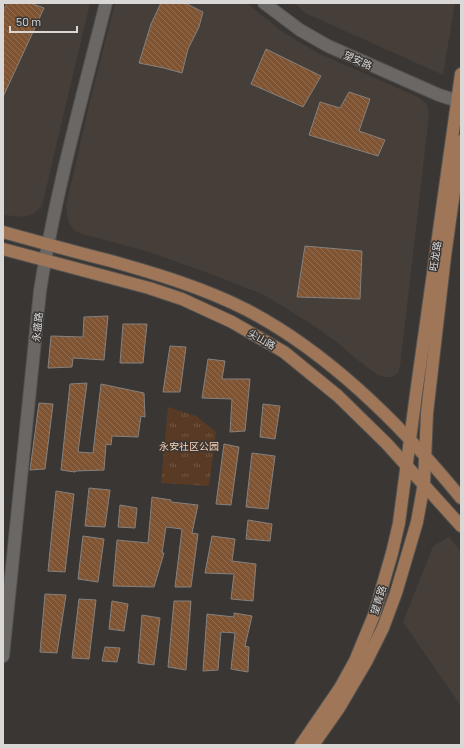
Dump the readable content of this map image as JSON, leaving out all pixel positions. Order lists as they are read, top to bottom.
{
  "streets": {
    "main road": ["旺龙路", "尖山路", "望青路"],
    "street": ["望安路", "永盛路"]
  },
  "crossings": [
    ["望安路", "旺龙路"],
    ["旺龙路", "尖山路"],
    ["旺龙路", "望青路"],
    ["永盛路", "尖山路"],
    ["尖山路", "望青路"]
  ],
  "parks": ["永安社区公园"],
  "scale_bar": "50 m"
}
